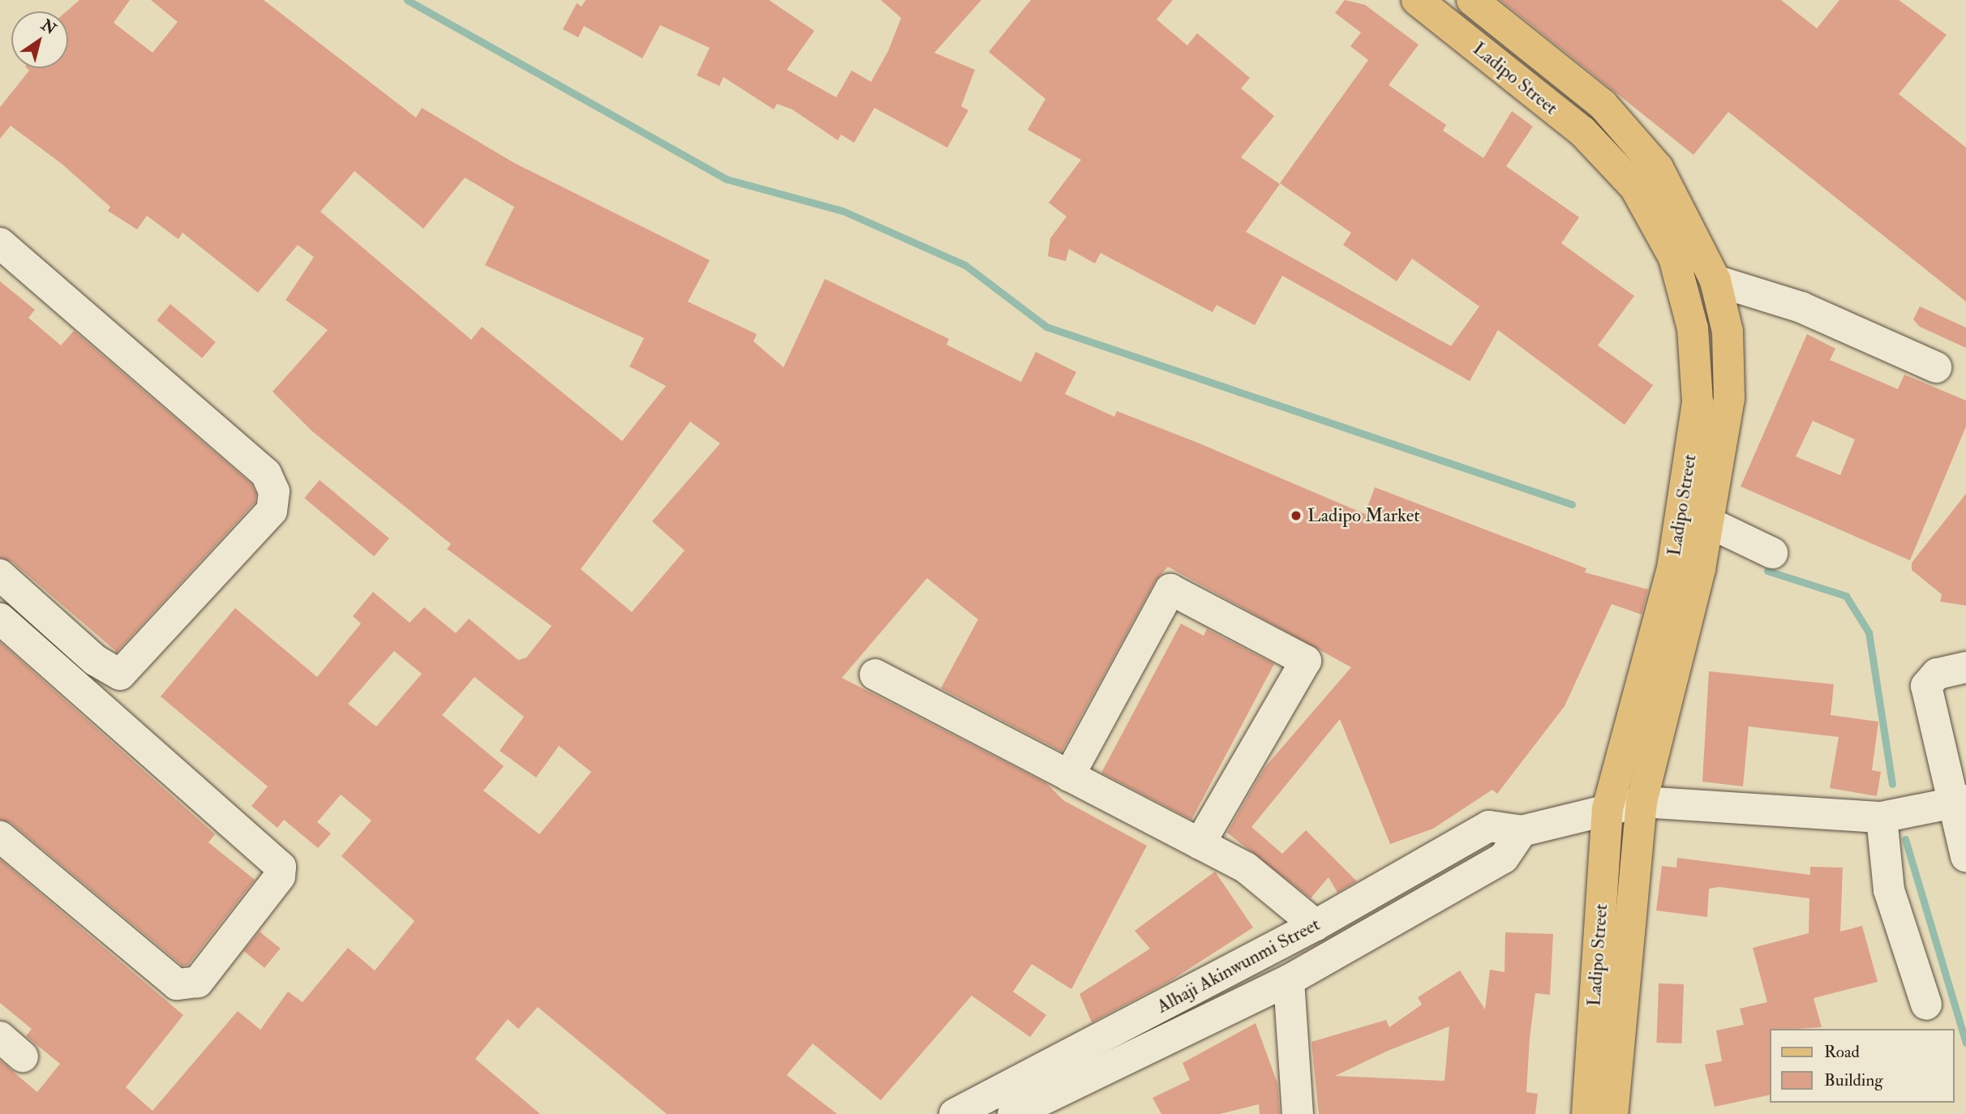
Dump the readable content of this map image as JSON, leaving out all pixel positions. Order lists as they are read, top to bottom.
{
  "streets": {
    "main road": ["Ladipo Street"],
    "street": ["Alhaji Akinwunmi Street"]
  },
  "crossings": [
    ["Ladipo Street", "Alhaji Akinwunmi Street"]
  ],
  "places": ["Ladipo Market"],
  "legend": ["Road", "Building"],
  "north": "top right"
}
